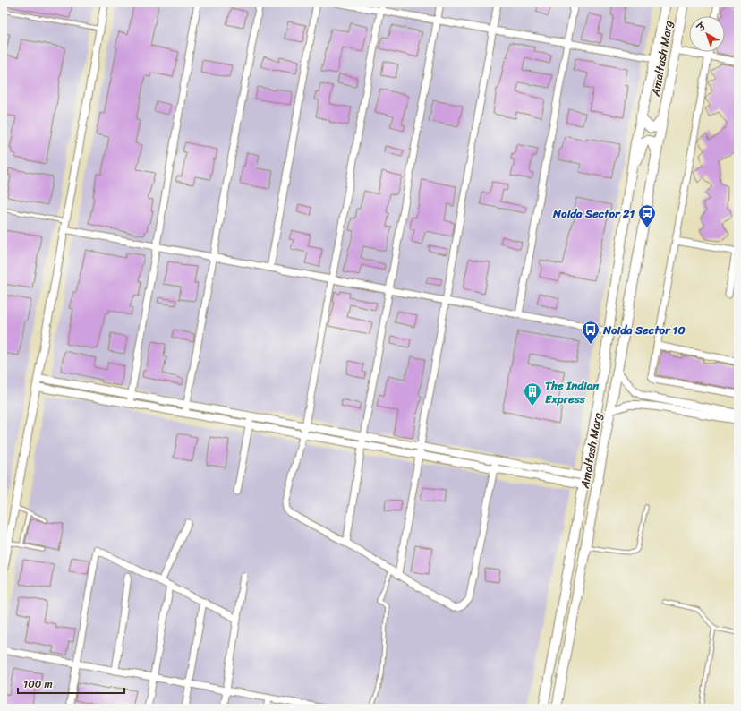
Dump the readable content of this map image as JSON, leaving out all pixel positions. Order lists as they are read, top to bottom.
{
  "streets": {
    "main road": ["Amaltash Marg"]
  },
  "places": {
    "bus stop": ["Noida Sector 21", "Noida Sector 10"],
    "building": ["The Indian Express"]
  },
  "scale_bar": "100 m",
  "north": "top left"
}
